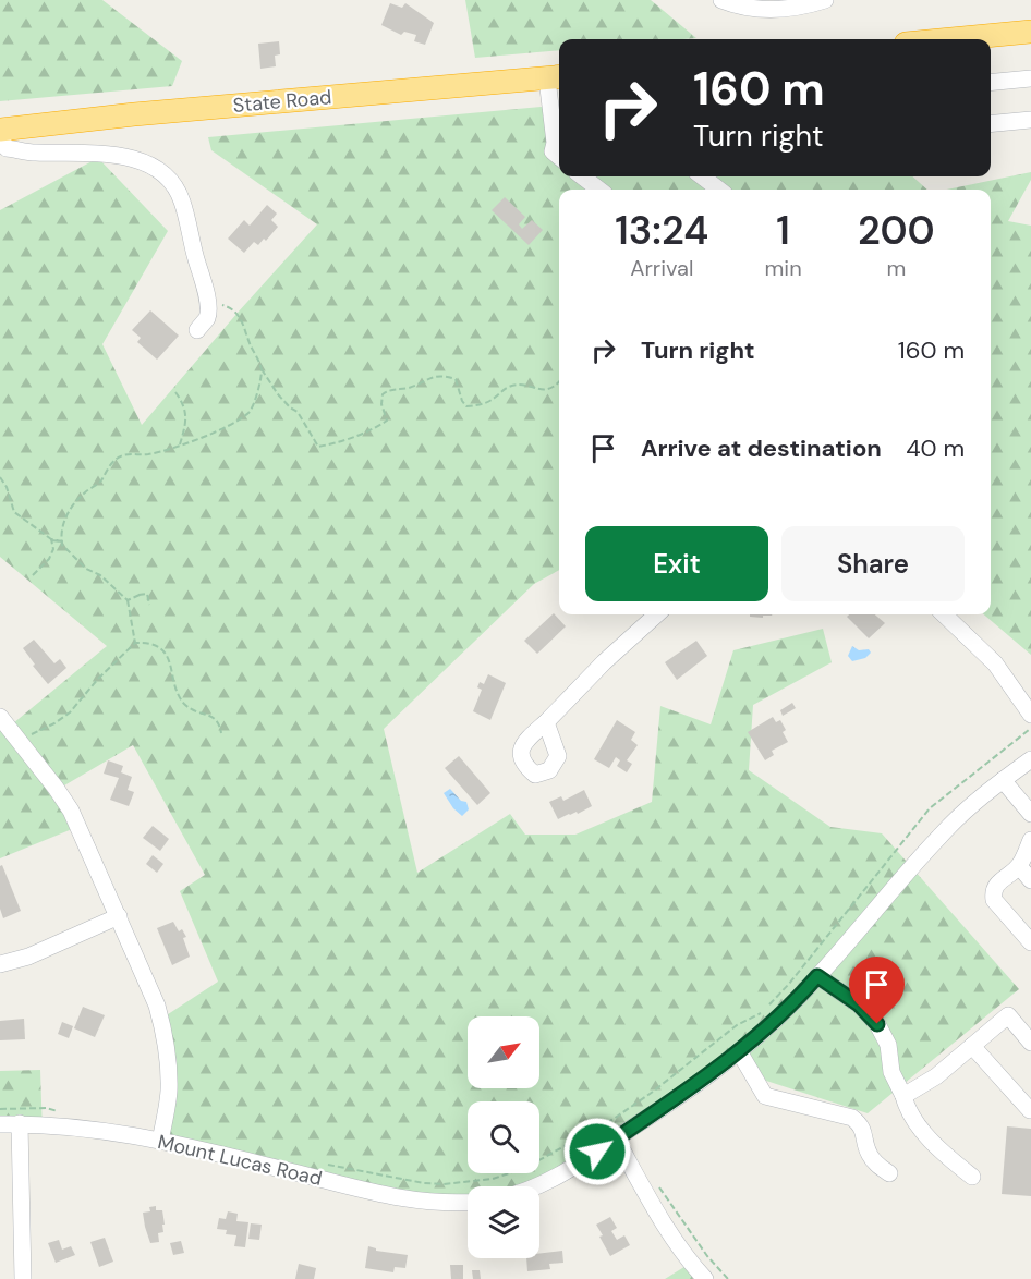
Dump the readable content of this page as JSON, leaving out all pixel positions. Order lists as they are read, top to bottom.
{
  "streets": {
    "highway": ["State Road"],
    "street": ["Mount Lucas Road"]
  },
  "north": "top right",
  "page": {
    "turn": ["160 m", "Turn right"],
    "eta": [
      "13:24",
      "Arrival",
      "1",
      "min",
      "200",
      "m"
    ],
    "list": [
      {
        "name": "Turn right",
        "value": "160 m"
      },
      {
        "name": "Arrive at destination",
        "value": "40 m"
      }
    ],
    "buttons": ["Exit", "Share"]
  }
}
